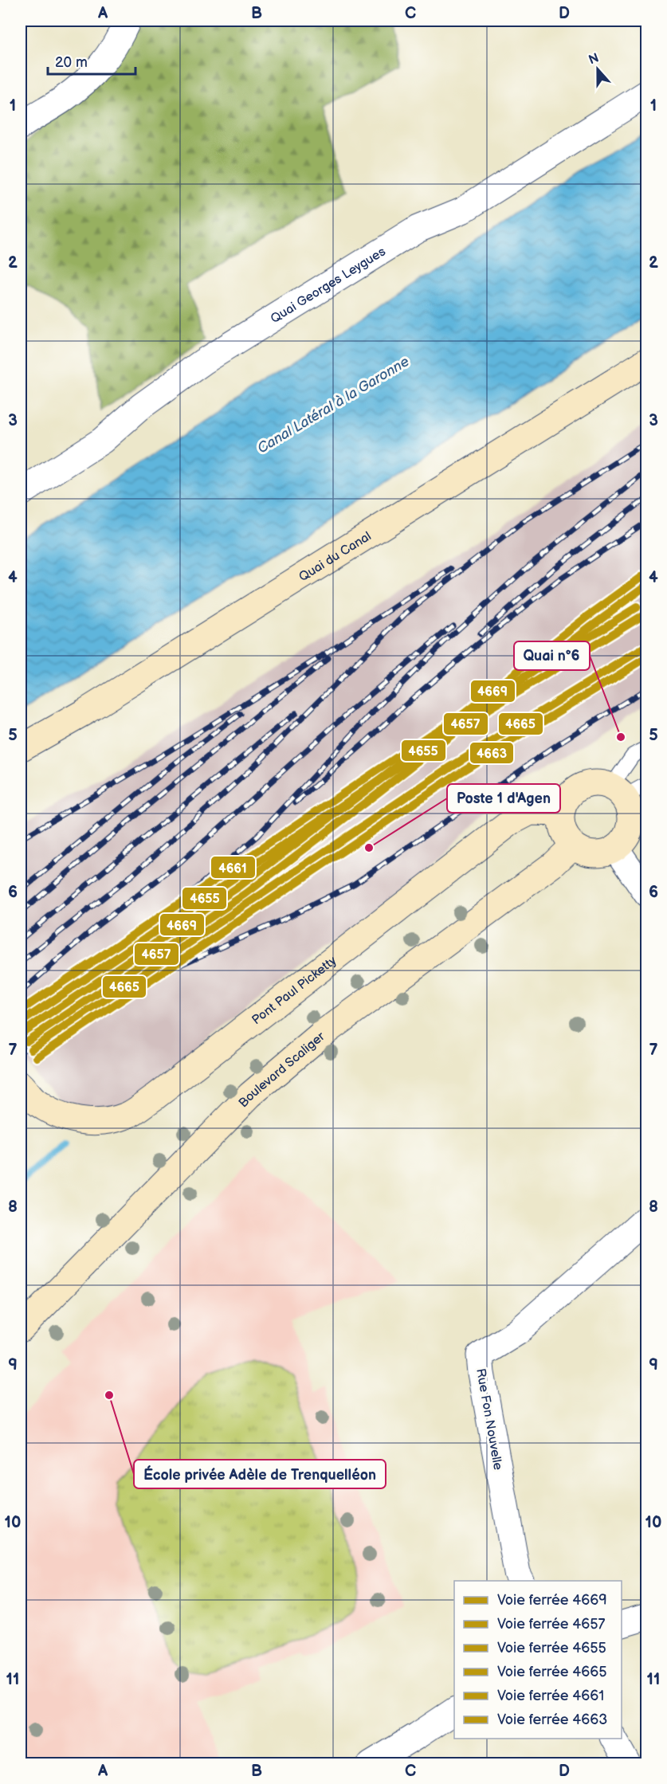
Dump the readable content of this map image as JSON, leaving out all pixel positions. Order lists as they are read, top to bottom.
{
  "streets": {
    "street": [
      "Quai Georges Leygues",
      "Quai du Canal",
      "Pont Paul Picketty",
      "Boulevard Scaliger",
      "Rue Fon Nouvelle"
    ]
  },
  "crossings": [
    ["Pont Paul Picketty", "Boulevard Scaliger"]
  ],
  "water": ["Canal Latéral à la Garonne"],
  "places": ["Quai n°6", "Poste 1 d'Agen", "École privée Adèle de Trenquelléon"],
  "lines": [
    "rail line 4669",
    "rail line 4657",
    "rail line 4661",
    "rail line 4655",
    "rail line 4665",
    "rail line 4663"
  ],
  "legend": [
    "Voie ferrée 4669",
    "Voie ferrée 4657",
    "Voie ferrée 4655",
    "Voie ferrée 4665",
    "Voie ferrée 4661",
    "Voie ferrée 4663"
  ],
  "scale_bar": "20 m",
  "north": "top",
  "grid": {
    "columns": [
      "A",
      "B",
      "C",
      "D"
    ],
    "rows": [
      "1",
      "2",
      "3",
      "4",
      "5",
      "6",
      "7",
      "8",
      "9",
      "10",
      "11"
    ]
  }
}
